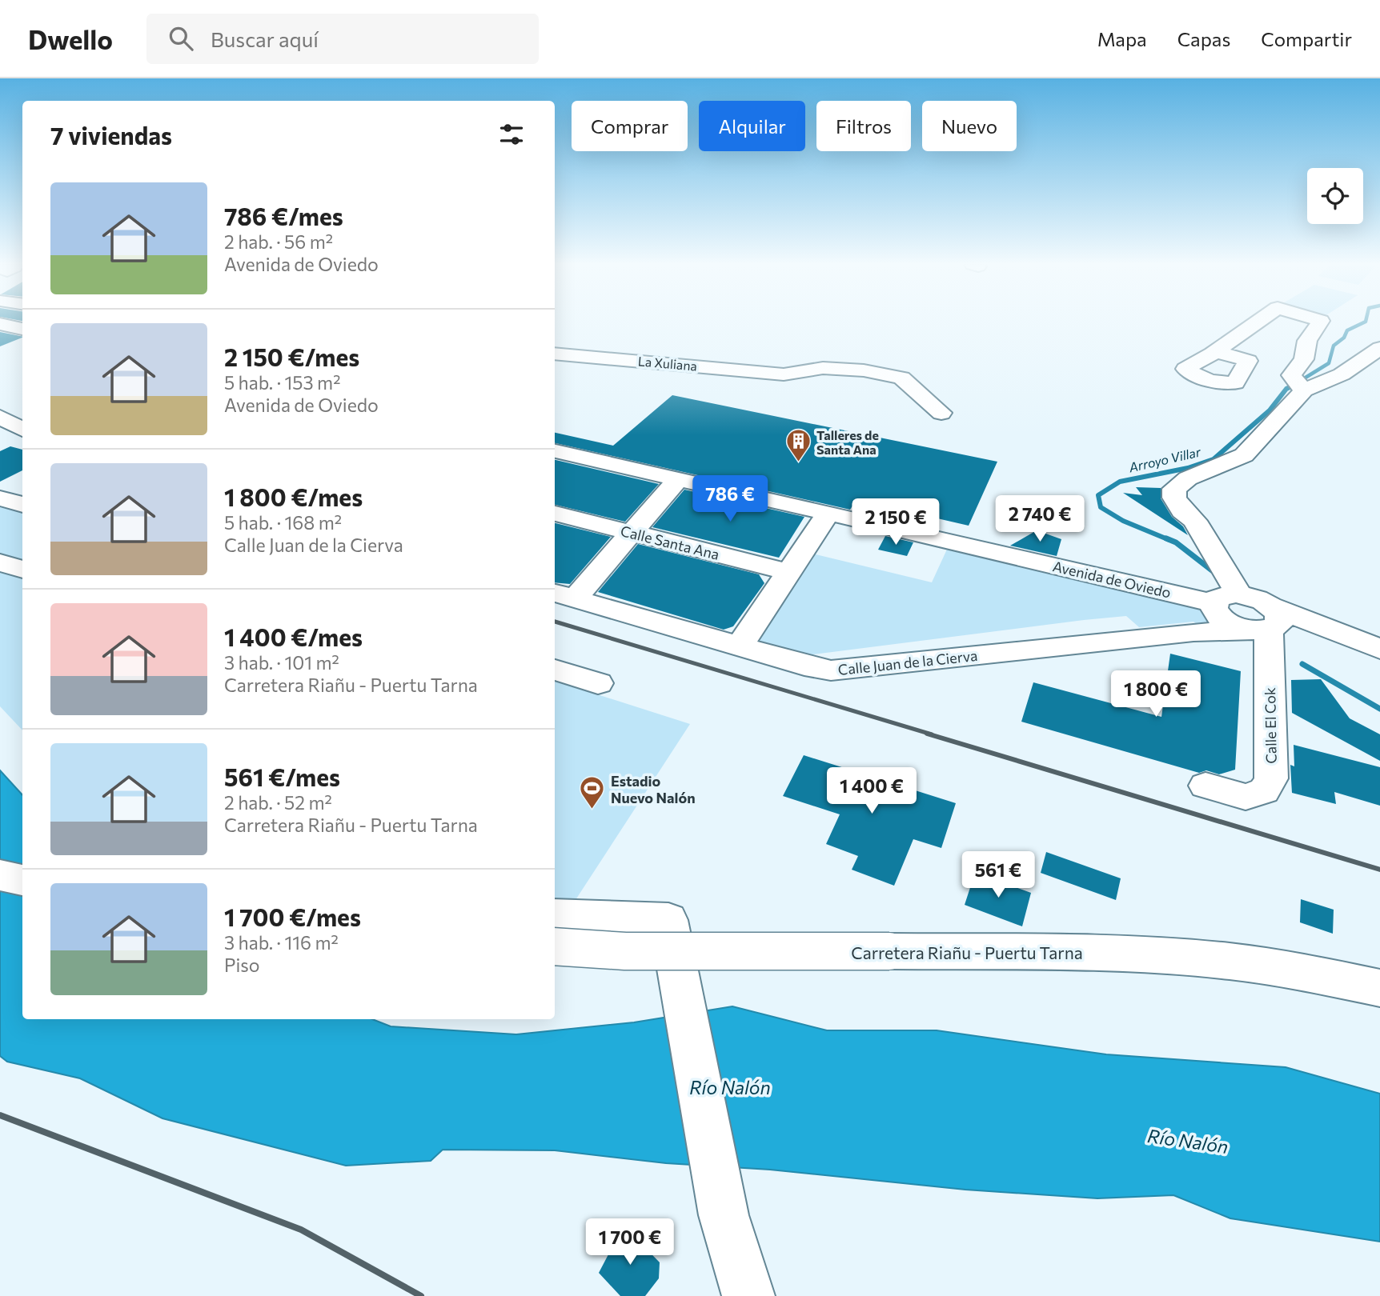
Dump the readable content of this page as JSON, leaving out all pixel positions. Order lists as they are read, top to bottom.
{
  "streets": {
    "street": [
      "La Xuliana",
      "Calle Santa Ana",
      "Avenida de Oviedo",
      "Calle Juan de la Cierva",
      "Calle El Cok",
      "Carretera Riañu - Puertu Tarna"
    ]
  },
  "crossings": [
    ["Avenida de Oviedo", "Calle Juan de la Cierva"],
    ["Avenida de Oviedo", "Calle El Cok"],
    ["Calle Juan de la Cierva", "Calle El Cok"]
  ],
  "water": ["Arroyo Villar", "Río Nalón"],
  "places": {
    "building": ["Talleres de Santa Ana"],
    "sports": ["Estadio Nuevo Nalón"]
  },
  "page": {
    "header": "Dwello",
    "search": "Buscar aquí",
    "nav": ["Mapa", "Capas", "Compartir"],
    "chip": [
      "Comprar",
      "Alquilar",
      "Filtros",
      "Nuevo"
    ],
    "heading": "7 viviendas",
    "list": [
      {
        "name": "786 €/mes",
        "note": "2 hab. · 56 m² · Avenida de Oviedo"
      },
      {
        "name": "2 150 €/mes",
        "note": "5 hab. · 153 m² · Avenida de Oviedo"
      },
      {
        "name": "1 800 €/mes",
        "note": "5 hab. · 168 m² · Calle Juan de la Cierva"
      },
      {
        "name": "1 400 €/mes",
        "note": "3 hab. · 101 m² · Carretera Riañu - Puertu Tarna"
      },
      {
        "name": "561 €/mes",
        "note": "2 hab. · 52 m² · Carretera Riañu - Puertu Tarna"
      },
      {
        "name": "1 700 €/mes",
        "note": "3 hab. · 116 m² · Piso"
      }
    ],
    "price": [
      "786 €",
      "2 740 €",
      "2 150 €",
      "1 800 €",
      "1 400 €",
      "561 €",
      "1 700 €"
    ]
  }
}
